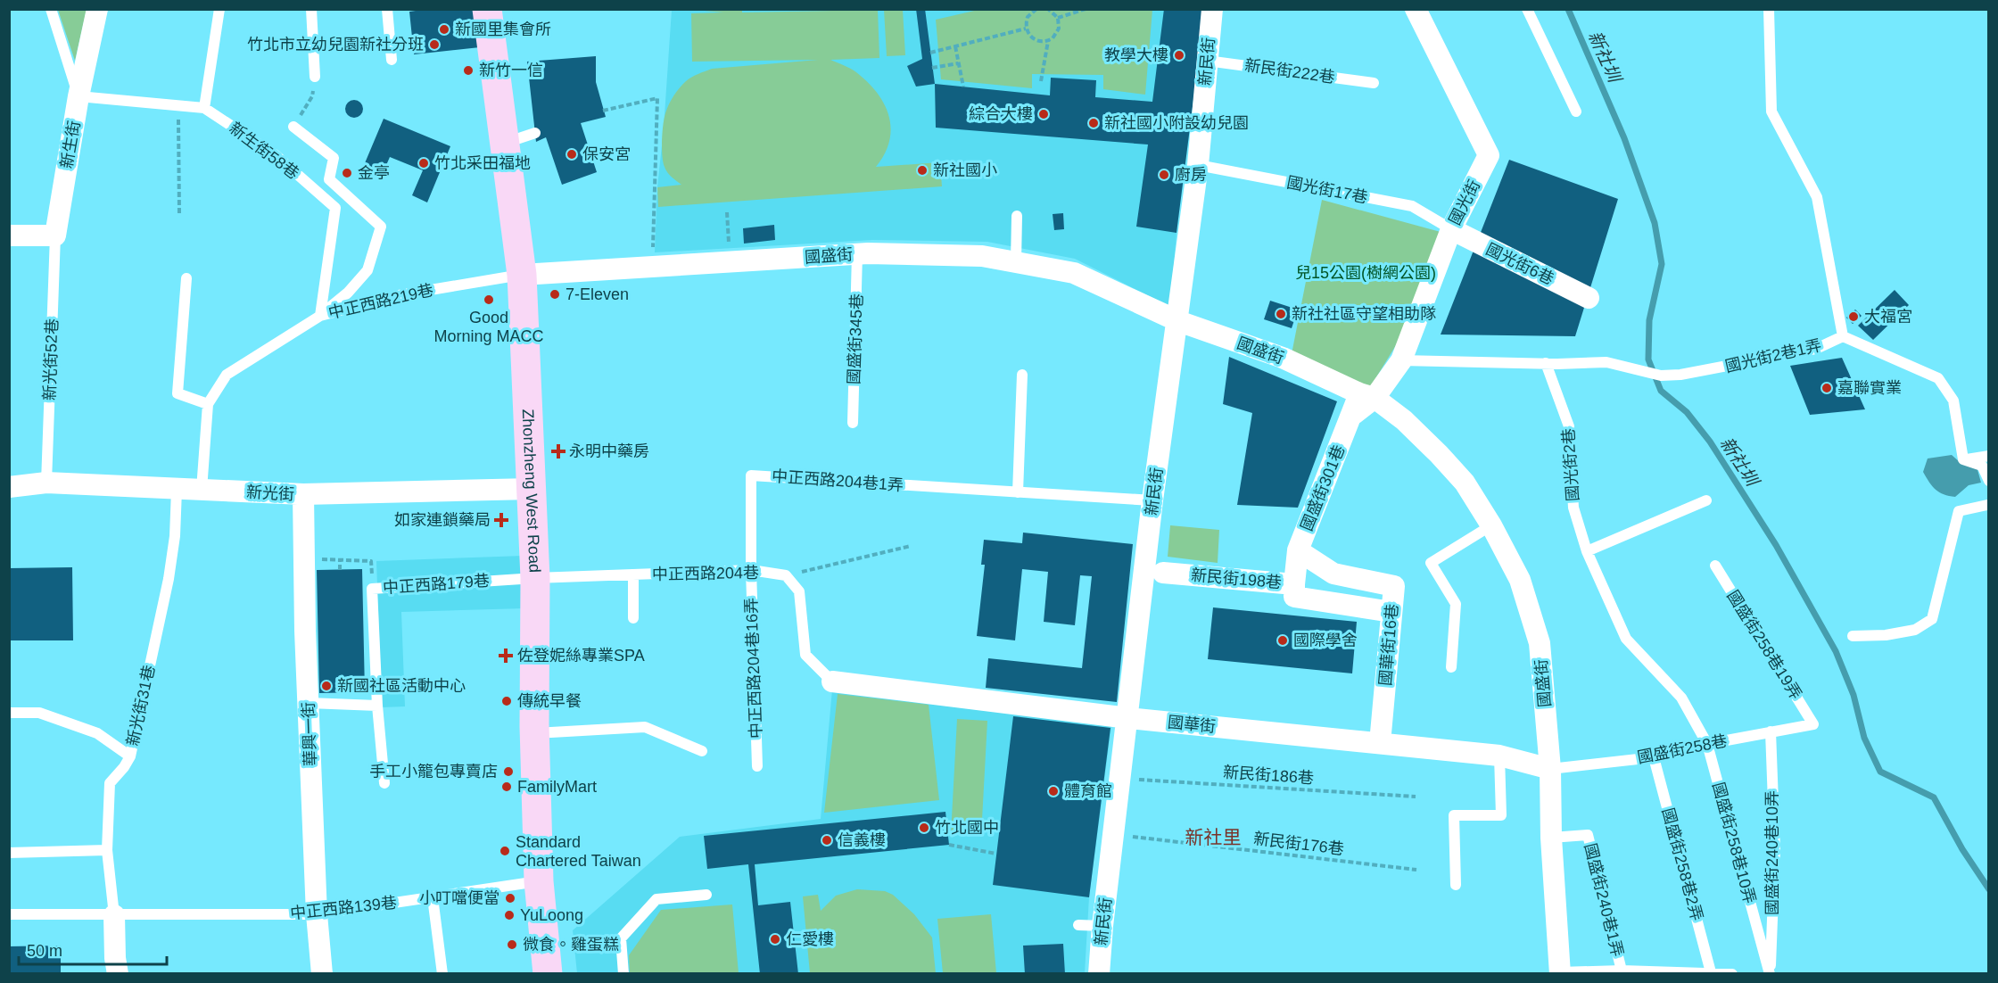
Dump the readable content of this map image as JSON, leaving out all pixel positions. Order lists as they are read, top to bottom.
{
  "streets": {
    "main road": ["Zhonzheng West Road"],
    "street": [
      "新民街",
      "新生街",
      "國光街",
      "國盛街",
      "國光街6巷",
      "國盛街301巷",
      "新光街",
      "新民街198巷",
      "國華街16巷",
      "國華街",
      "華興一街"
    ],
    "lane": [
      "新民街222巷",
      "新生街58巷",
      "國光街17巷",
      "中正西路219巷",
      "國盛街345巷",
      "國光街2巷1弄",
      "新光街52巷",
      "國光街2巷",
      "中正西路204巷1弄",
      "中正西路204巷",
      "中正西路179巷",
      "國盛街258巷19弄",
      "中正西路204巷16弄",
      "新光街31巷",
      "國盛街258巷",
      "國盛街258巷10弄",
      "國盛街240巷10弄",
      "國盛街258巷2弄",
      "國盛街240巷1弄",
      "中正西路139巷"
    ],
    "path": ["新民街186巷", "新民街176巷"]
  },
  "crossings": [
    ["新民街", "新民街222巷"],
    ["新民街", "國光街17巷"],
    ["新民街", "國盛街"],
    ["新民街", "中正西路204巷1弄"],
    ["新民街", "國華街"],
    ["新民街", "新民街186巷"],
    ["新民街", "新民街176巷"],
    ["新生街", "新生街58巷"],
    ["新生街", "新光街52巷"],
    ["新生街58巷", "中正西路219巷"],
    ["國光街17巷", "國光街"],
    ["國光街17巷", "國光街6巷"],
    ["國光街", "國盛街"],
    ["國光街", "國光街6巷"],
    ["國光街", "國盛街301巷"],
    ["國盛街", "中正西路219巷"],
    ["國盛街", "國盛街345巷"],
    ["國盛街", "Zhonzheng West Road"],
    ["國盛街", "國華街"],
    ["國盛街", "國盛街258巷"],
    ["國盛街", "國盛街240巷1弄"],
    ["中正西路219巷", "Zhonzheng West Road"],
    ["國光街2巷1弄", "國光街2巷"],
    ["新光街52巷", "新光街"],
    ["國光街2巷", "國盛街258巷"],
    ["國光街2巷", "國盛街258巷10弄"],
    ["中正西路204巷1弄", "中正西路204巷"],
    ["中正西路204巷1弄", "中正西路204巷16弄"],
    ["國盛街301巷", "新民街198巷"],
    ["國盛街301巷", "國華街16巷"],
    ["Zhonzheng West Road", "新光街"],
    ["Zhonzheng West Road", "中正西路204巷"],
    ["Zhonzheng West Road", "中正西路179巷"],
    ["Zhonzheng West Road", "中正西路139巷"],
    ["新光街", "新光街31巷"],
    ["新光街", "華興一街"],
    ["中正西路204巷", "中正西路179巷"],
    ["中正西路204巷", "中正西路204巷16弄"],
    ["新民街198巷", "國華街16巷"],
    ["國華街16巷", "國華街"],
    ["國盛街258巷19弄", "國盛街258巷"],
    ["新光街31巷", "中正西路139巷"],
    ["國華街", "國盛街258巷"],
    ["華興一街", "中正西路139巷"],
    ["國盛街258巷", "國盛街258巷10弄"],
    ["國盛街258巷", "國盛街240巷10弄"],
    ["國盛街258巷", "國盛街258巷2弄"],
    ["國盛街258巷10弄", "國盛街240巷10弄"]
  ],
  "districts": ["新社里"],
  "water": ["新社圳"],
  "parks": ["兒15公園(樹網公園)"],
  "places": {
    "other": [
      "新國里集會所",
      "竹北市立幼兒園新社分班",
      "教學大樓",
      "新竹一信",
      "綜合大樓",
      "新社國小附設幼兒園",
      "保安宮",
      "竹北采田福地",
      "新社國小",
      "金亭",
      "廚房",
      "7-Eleven",
      "Good Morning MACC",
      "新社社區守望相助隊",
      "大福宮",
      "嘉聯實業",
      "國際學舍",
      "新國社區活動中心",
      "傳統早餐",
      "手工小籠包專賣店",
      "FamilyMart",
      "體育館",
      "竹北國中",
      "信義樓",
      "Standard Chartered Taiwan",
      "小叮噹便當",
      "YuLoong",
      "仁愛樓",
      "微食。雞蛋糕"
    ],
    "health": ["永明中藥房", "如家連鎖藥局", "佐登妮絲專業SPA"]
  },
  "scale_bar": "50 m"
}
